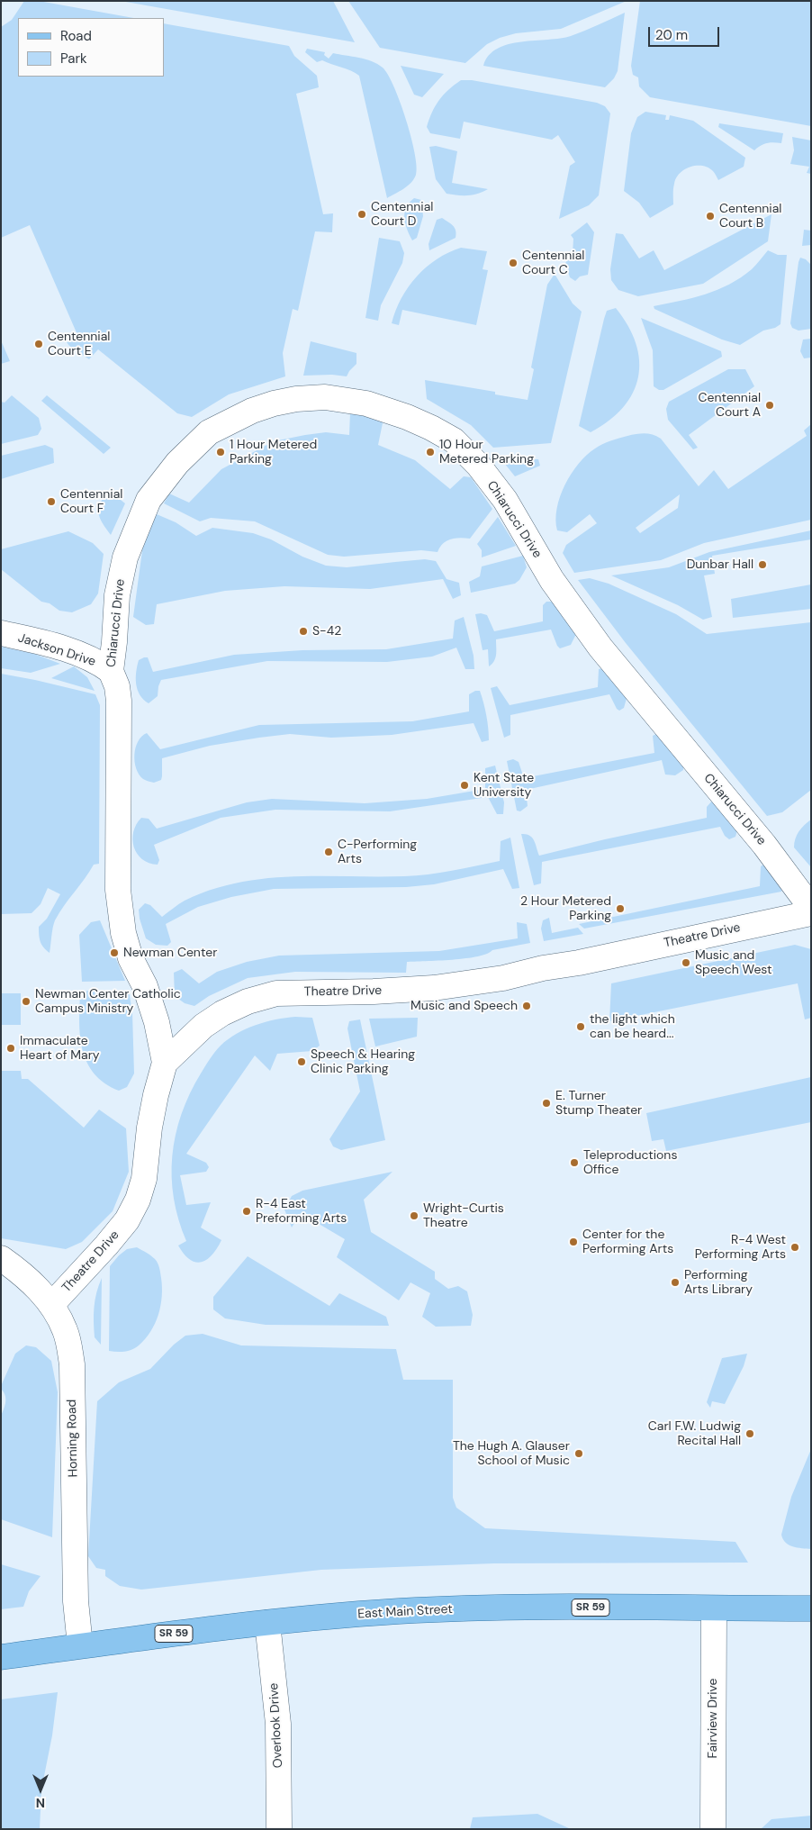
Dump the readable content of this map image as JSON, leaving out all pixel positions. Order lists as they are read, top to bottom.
{
  "streets": {
    "main road": ["SR 59", "East Main Street"],
    "street": [
      "Chiarucci Drive",
      "Jackson Drive",
      "Theatre Drive",
      "Horning Road",
      "Fairview Drive",
      "Overlook Drive"
    ]
  },
  "crossings": [
    ["Chiarucci Drive", "Jackson Drive"],
    ["Chiarucci Drive", "Theatre Drive"],
    ["Theatre Drive", "Horning Road"],
    ["Horning Road", "East Main Street"],
    ["East Main Street", "Fairview Drive"],
    ["East Main Street", "Overlook Drive"]
  ],
  "places": [
    "Centennial Court D",
    "Centennial Court B",
    "Centennial Court C",
    "Centennial Court E",
    "Centennial Court A",
    "1 Hour Metered Parking",
    "10 Hour Metered Parking",
    "Centennial Court F",
    "Dunbar Hall",
    "S-42",
    "Kent State University",
    "C-Performing Arts",
    "2 Hour Metered Parking",
    "Newman Center",
    "Music and Speech West",
    "Newman Center Catholic Campus Ministry",
    "Music and Speech",
    "the light which can be heard...",
    "Immaculate Heart of Mary",
    "Speech & Hearing Clinic Parking",
    "E. Turner Stump Theater",
    "Teleproductions Office",
    "R-4 East Preforming Arts",
    "Wright-Curtis Theatre",
    "Center for the Performing Arts",
    "R-4 West Performing Arts",
    "Performing Arts Library",
    "Carl F.W. Ludwig Recital Hall",
    "The Hugh A. Glauser School of Music"
  ],
  "legend": ["Road", "Park"],
  "scale_bar": "20 m",
  "north": "bottom"
}
